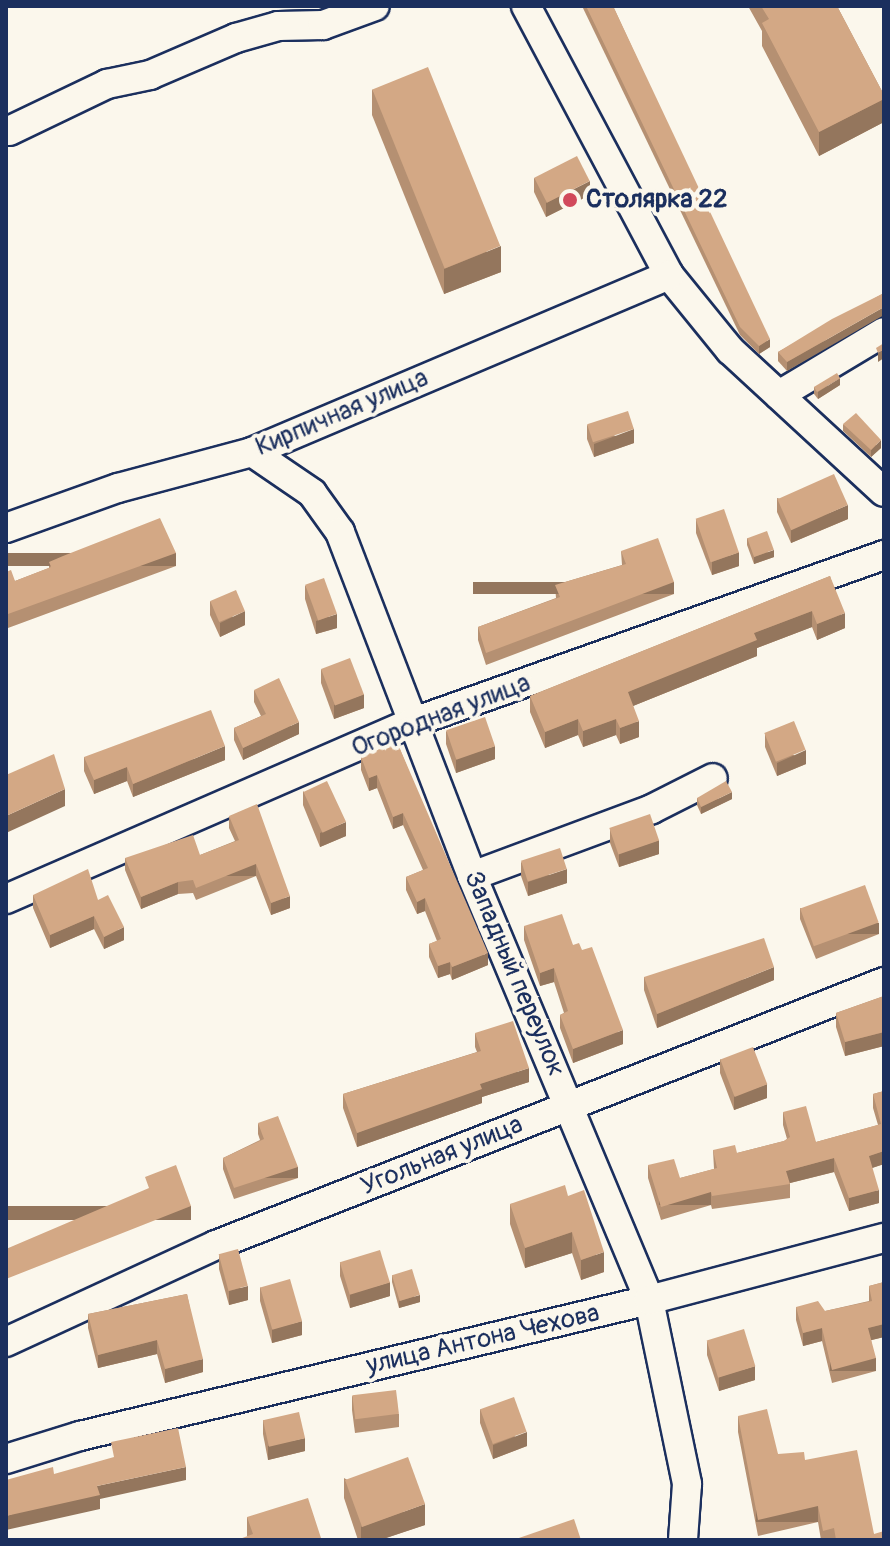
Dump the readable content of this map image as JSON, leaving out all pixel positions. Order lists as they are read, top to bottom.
{
  "streets": {
    "street": [
      "Кирпичная улица",
      "Огородная улица",
      "Западный переулок",
      "Угольная улица",
      "улица Антона Чехова"
    ]
  },
  "crossings": [
    ["Кирпичная улица", "Западный переулок"],
    ["Огородная улица", "Западный переулок"],
    ["Западный переулок", "Угольная улица"],
    ["Западный переулок", "улица Антона Чехова"]
  ],
  "places": ["Столярка 22"]
}
